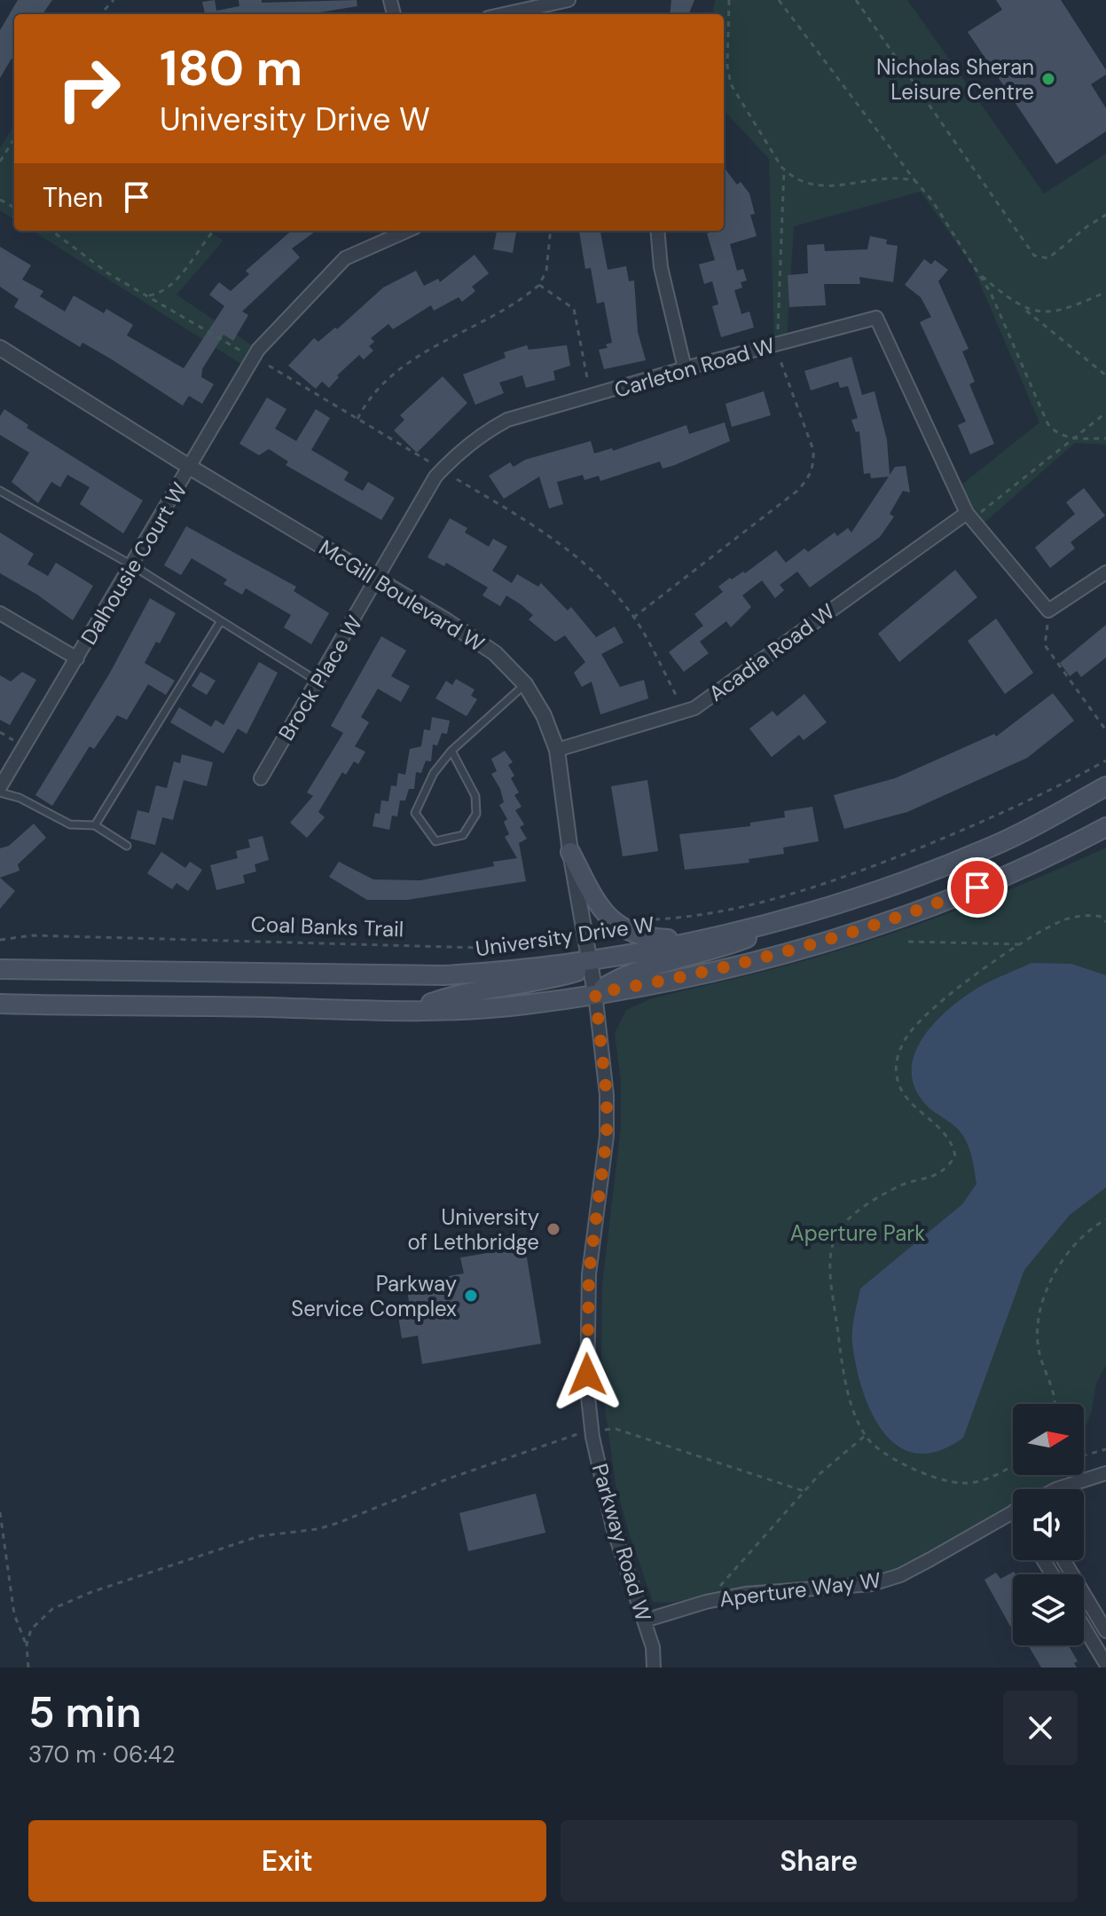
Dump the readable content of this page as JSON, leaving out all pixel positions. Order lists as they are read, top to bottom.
{
  "streets": {
    "main road": ["University Drive W"],
    "street": [
      "Carleton Road W",
      "Dalhousie Court W",
      "McGill Boulevard W",
      "Acadia Road W",
      "Brock Place W",
      "Parkway Road W",
      "Aperture Way W"
    ],
    "path": ["Coal Banks Trail"]
  },
  "crossings": [
    ["Carleton Road W", "McGill Boulevard W"],
    ["Carleton Road W", "Acadia Road W"],
    ["Carleton Road W", "Brock Place W"],
    ["Dalhousie Court W", "McGill Boulevard W"],
    ["McGill Boulevard W", "Acadia Road W"],
    ["McGill Boulevard W", "Brock Place W"],
    ["McGill Boulevard W", "Coal Banks Trail"],
    ["McGill Boulevard W", "University Drive W"],
    ["McGill Boulevard W", "Parkway Road W"],
    ["Coal Banks Trail", "University Drive W"],
    ["Parkway Road W", "Aperture Way W"]
  ],
  "parks": ["Aperture Park"],
  "places": ["Nicholas Sheran Leisure Centre", "University of Lethbridge", "Parkway Service Complex"],
  "north": "right",
  "page": {
    "turn": ["180 m", "University Drive W"],
    "then": "Then",
    "heading": ["5 min", "370 m · 06:42"],
    "buttons": ["Exit", "Share"]
  }
}
